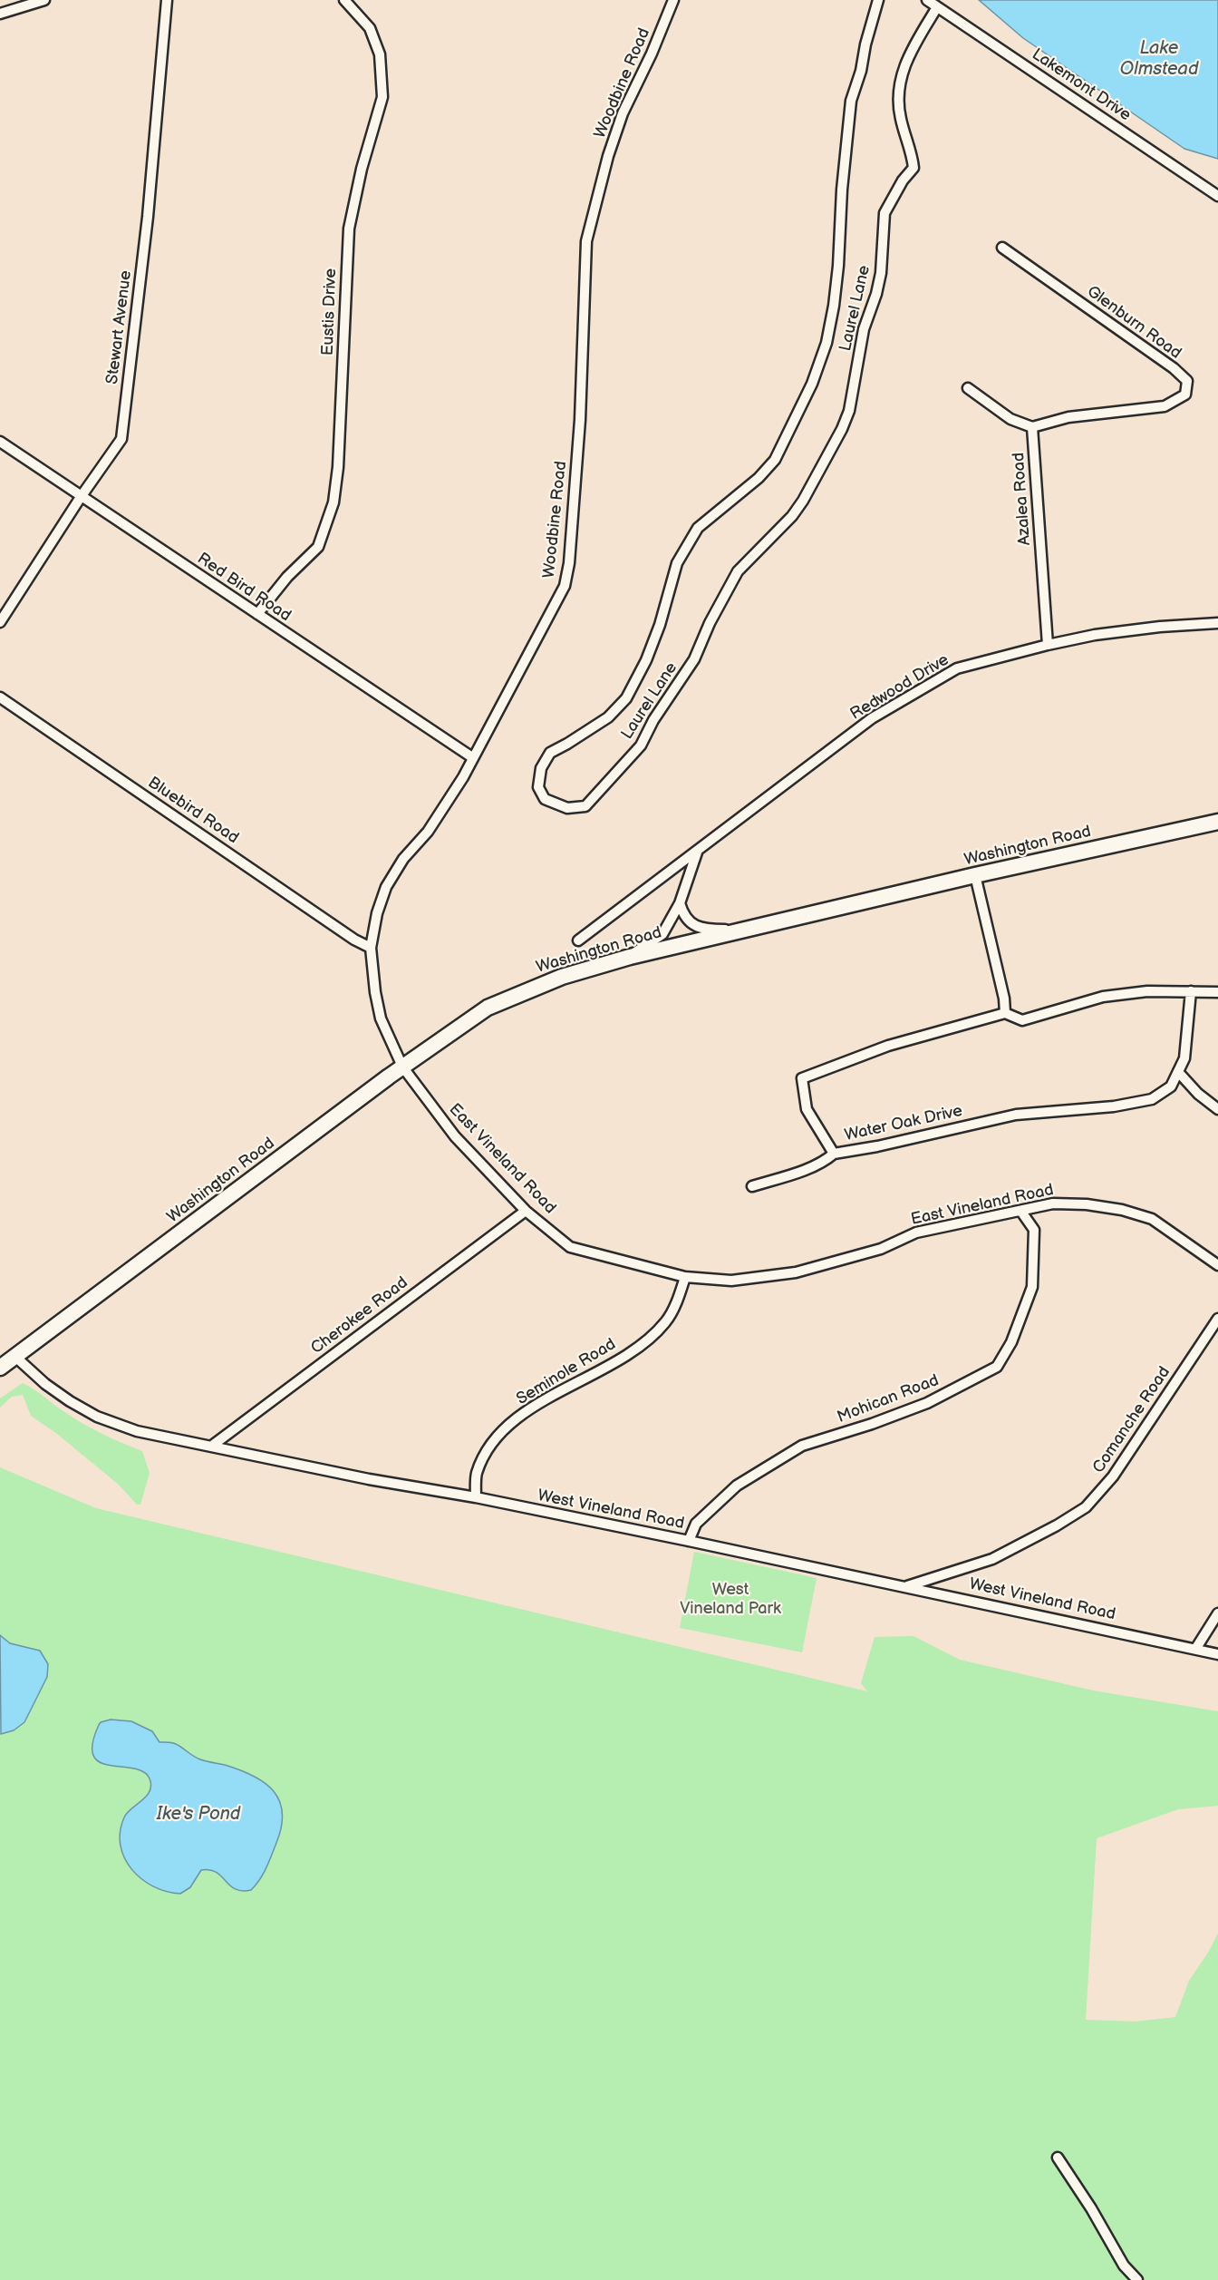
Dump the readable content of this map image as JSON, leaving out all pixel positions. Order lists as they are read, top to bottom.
{
  "streets": {
    "main road": ["Washington Road"],
    "street": [
      "Woodbine Road",
      "Lakemont Drive",
      "Laurel Lane",
      "Eustis Drive",
      "Glenburn Road",
      "Stewart Avenue",
      "Azalea Road",
      "Red Bird Road",
      "Redwood Drive",
      "Bluebird Road",
      "Water Oak Drive",
      "East Vineland Road",
      "Cherokee Road",
      "Seminole Road",
      "Mohican Road",
      "Comanche Road",
      "West Vineland Road"
    ]
  },
  "crossings": [
    ["Woodbine Road", "Red Bird Road"],
    ["Woodbine Road", "Bluebird Road"],
    ["Woodbine Road", "Washington Road"],
    ["Woodbine Road", "East Vineland Road"],
    ["Lakemont Drive", "Laurel Lane"],
    ["Eustis Drive", "Red Bird Road"],
    ["Glenburn Road", "Azalea Road"],
    ["Stewart Avenue", "Red Bird Road"],
    ["Azalea Road", "Redwood Drive"],
    ["Washington Road", "East Vineland Road"],
    ["Washington Road", "West Vineland Road"],
    ["East Vineland Road", "Cherokee Road"],
    ["East Vineland Road", "Seminole Road"],
    ["East Vineland Road", "Mohican Road"],
    ["Cherokee Road", "West Vineland Road"],
    ["Seminole Road", "West Vineland Road"],
    ["Mohican Road", "West Vineland Road"],
    ["Comanche Road", "West Vineland Road"]
  ],
  "water": ["Lake Olmstead", "Ike's Pond"],
  "parks": ["West Vineland Park"]
}
